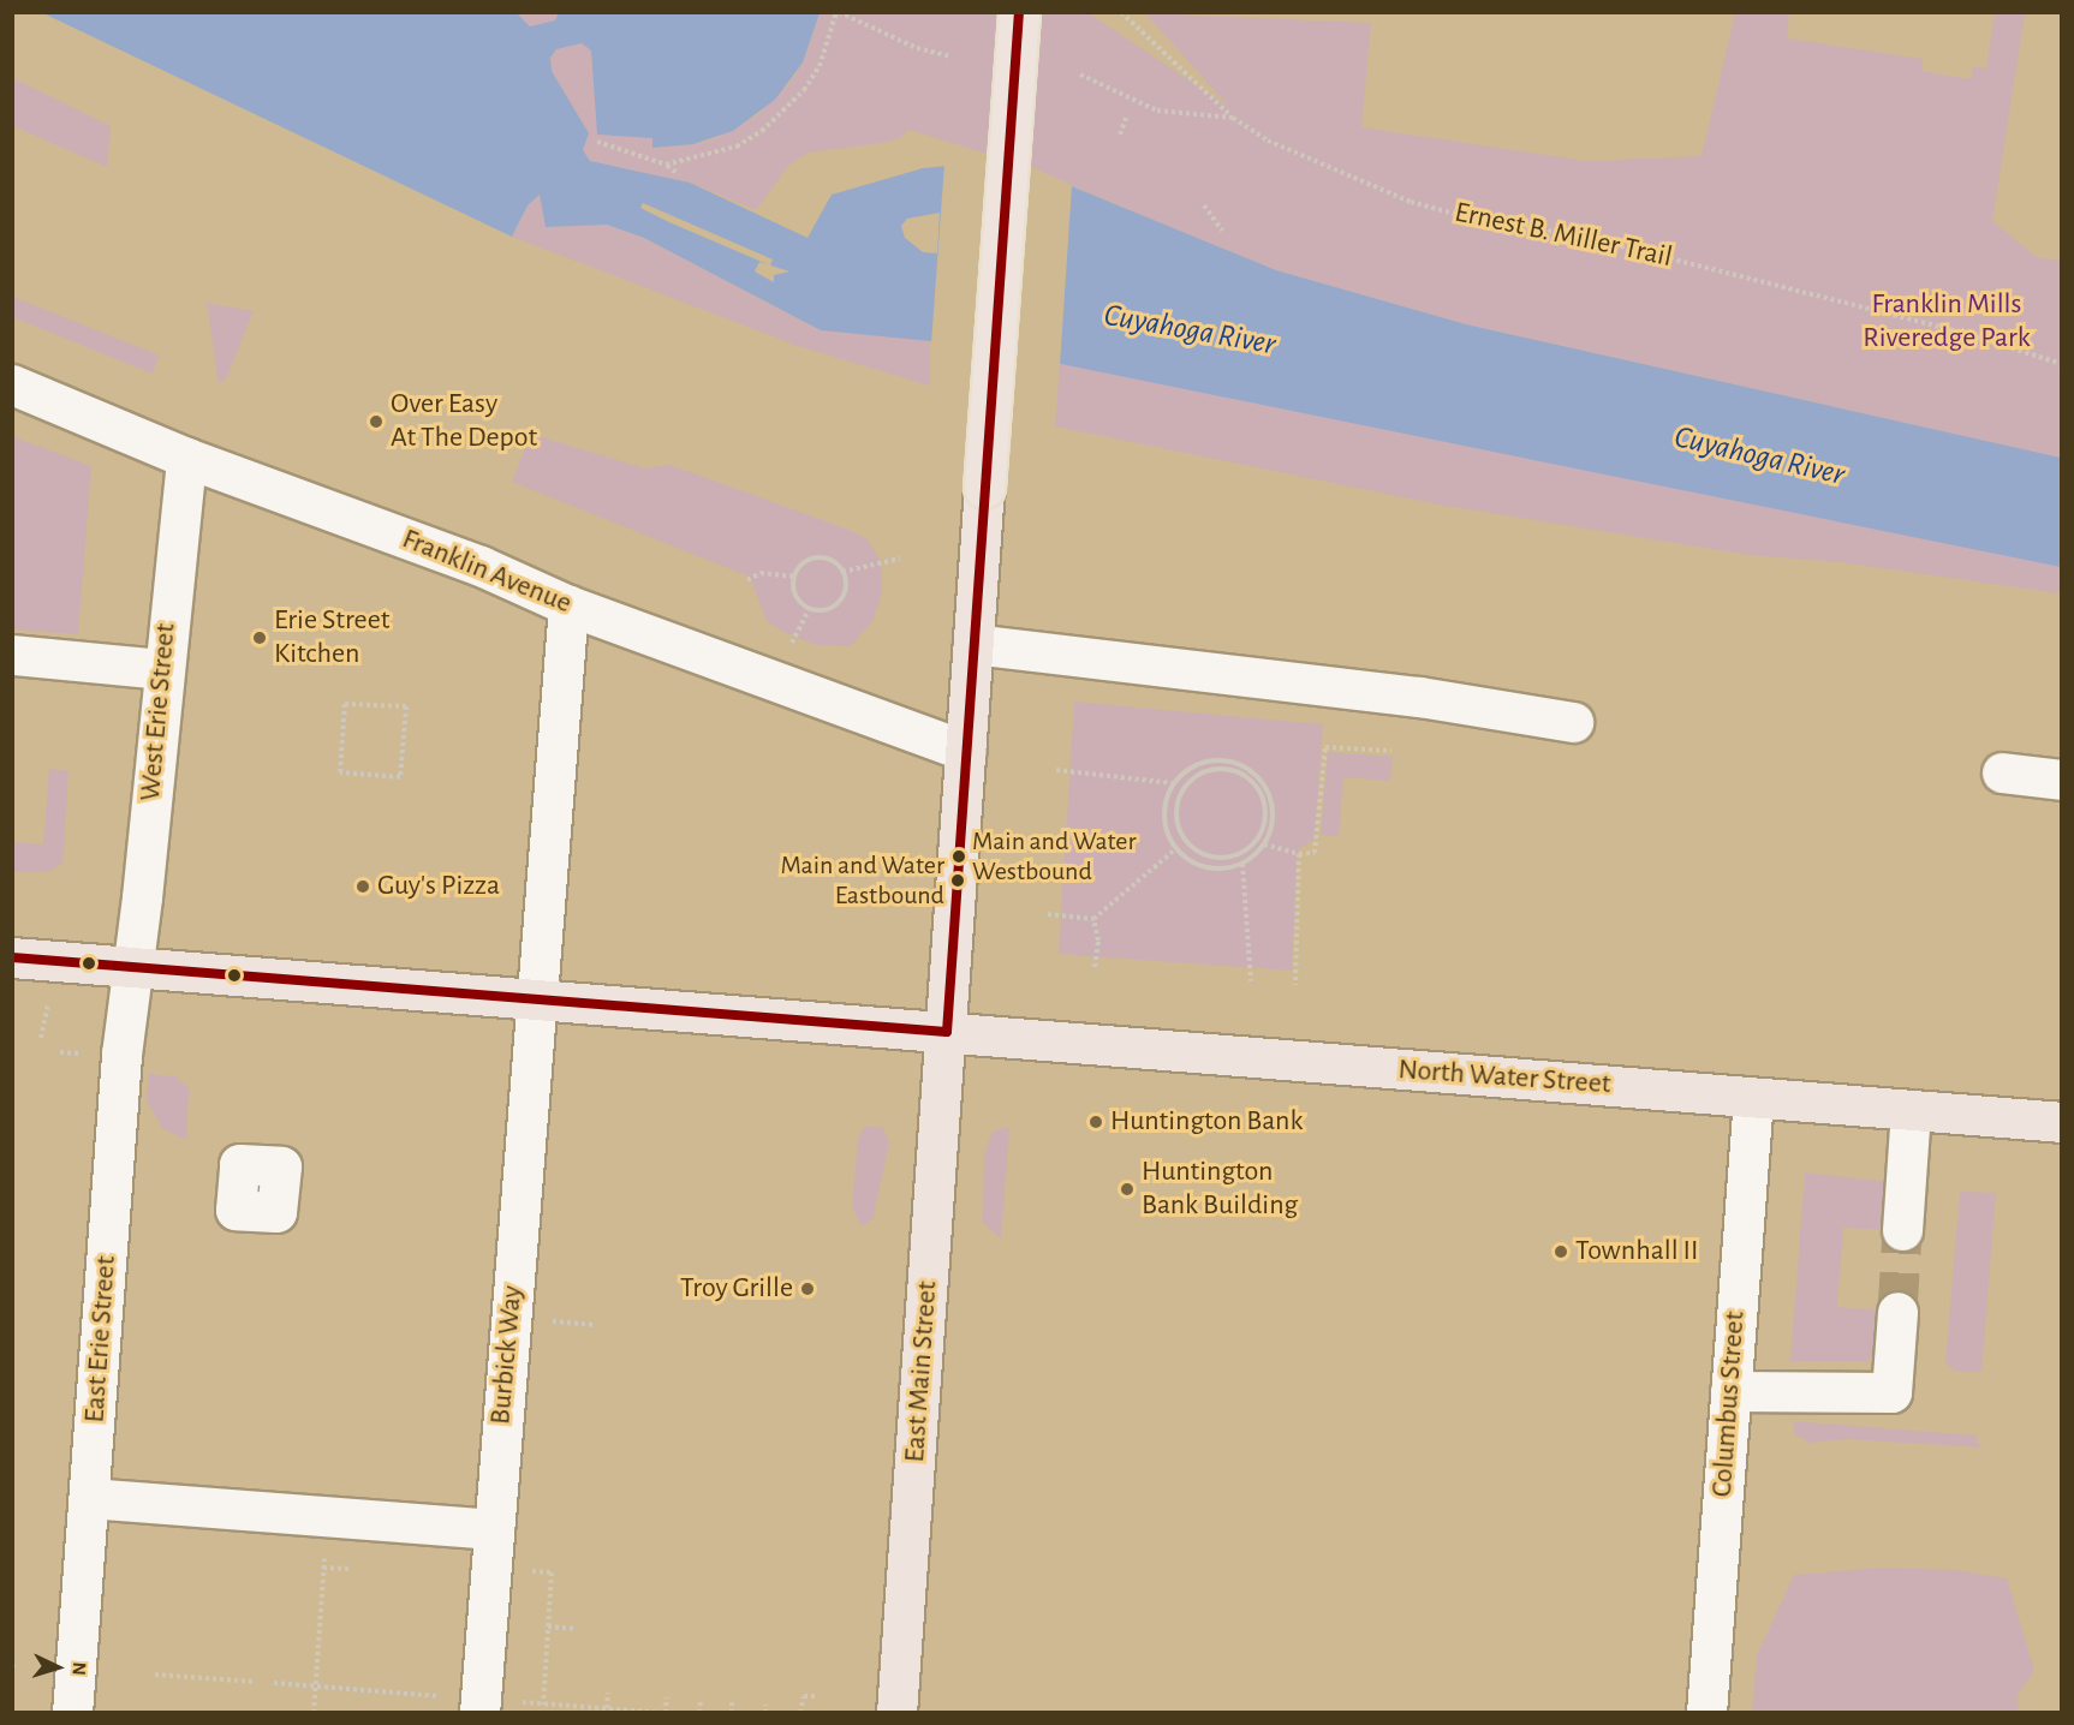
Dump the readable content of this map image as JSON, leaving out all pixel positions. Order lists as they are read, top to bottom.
{
  "streets": {
    "main road": ["North Water Street", "East Main Street"],
    "street": [
      "Franklin Avenue",
      "West Erie Street",
      "East Erie Street",
      "Burbick Way",
      "Columbus Street"
    ],
    "path": ["Ernest B. Miller Trail"]
  },
  "crossings": [
    ["Franklin Avenue", "West Erie Street"],
    ["Franklin Avenue", "Burbick Way"],
    ["Franklin Avenue", "East Main Street"],
    ["West Erie Street", "North Water Street"],
    ["West Erie Street", "East Erie Street"],
    ["North Water Street", "East Erie Street"],
    ["North Water Street", "Burbick Way"],
    ["North Water Street", "East Main Street"],
    ["North Water Street", "Columbus Street"]
  ],
  "water": ["Cuyahoga River"],
  "parks": ["Franklin Mills Riveredge Park"],
  "places": [
    "Over Easy At The Depot",
    "Erie Street Kitchen",
    "Main and Water Westbound",
    "Main and Water Eastbound",
    "Guy's Pizza",
    "Huntington Bank",
    "Huntington Bank Building",
    "Townhall II",
    "Troy Grille"
  ],
  "north": "right"
}
